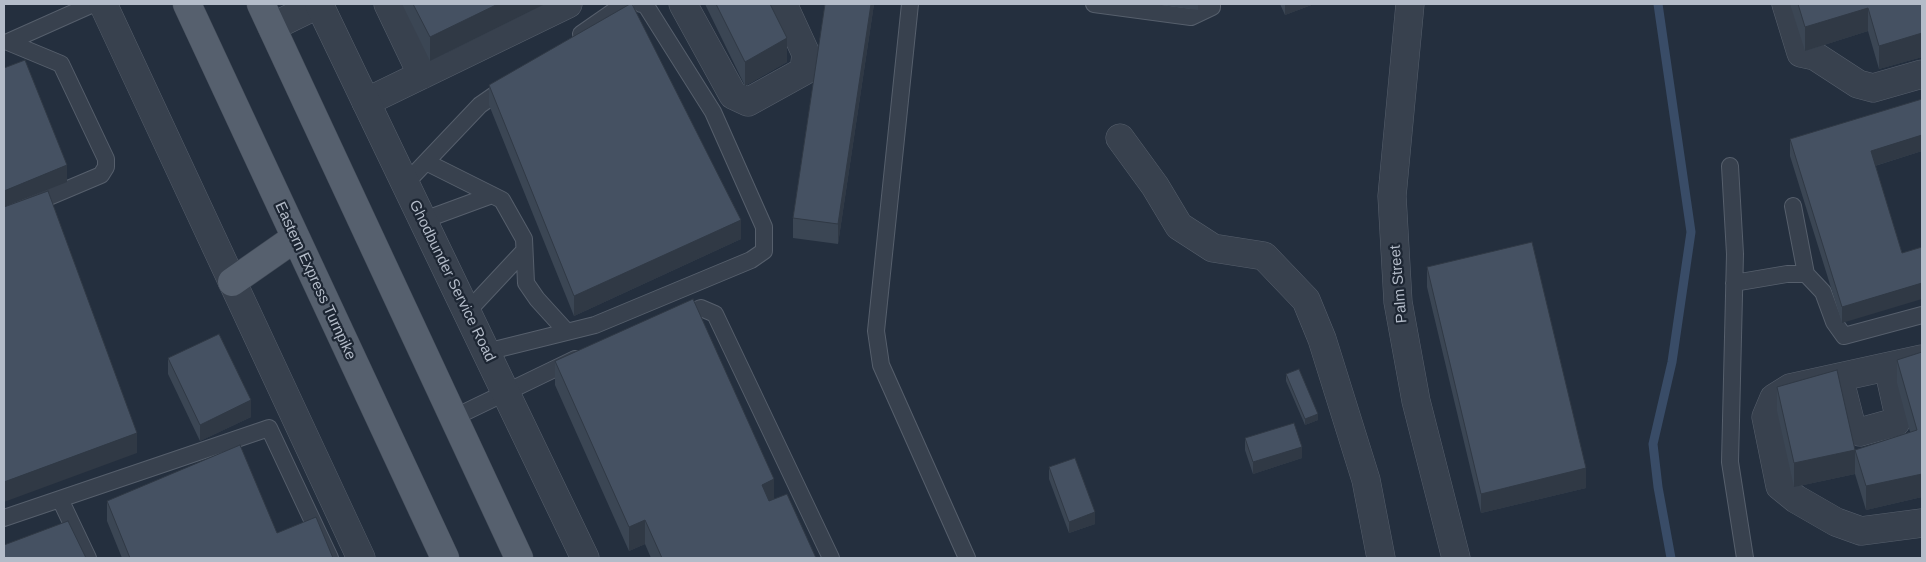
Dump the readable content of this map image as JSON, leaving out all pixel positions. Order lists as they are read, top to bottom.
{
  "streets": {
    "main road": ["Eastern Express Turnpike"],
    "street": ["Ghodbunder Service Road", "Palm Street"]
  }
}
